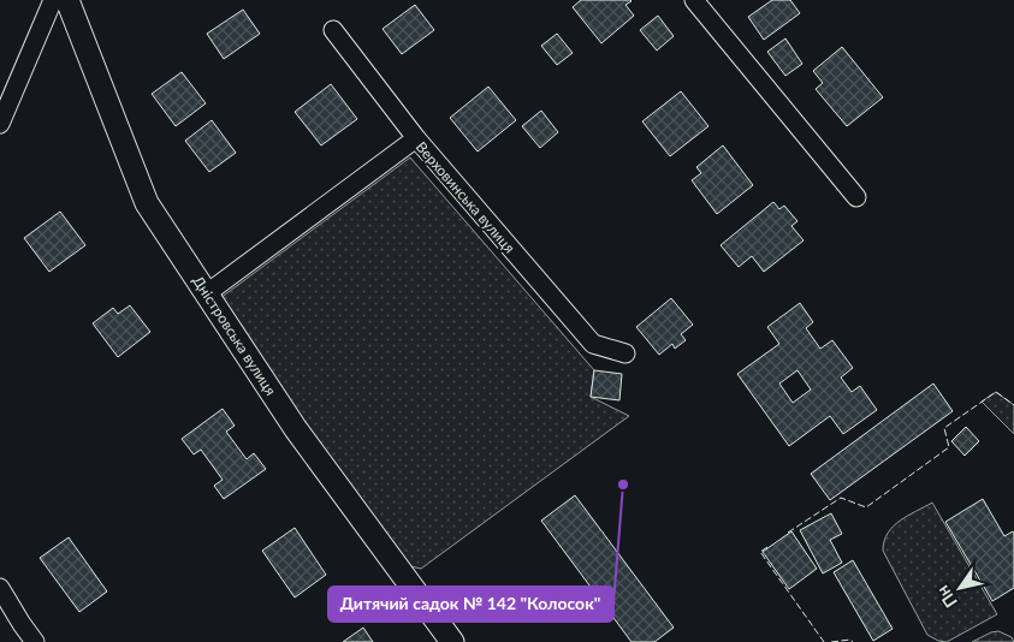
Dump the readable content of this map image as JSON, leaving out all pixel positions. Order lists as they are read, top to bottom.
{
  "streets": {
    "street": ["Верховинська вулиця", "Дністровська вулиця"]
  },
  "crossings": [
    ["Верховинська вулиця", "Дністровська вулиця"]
  ],
  "places": ["Дитячий садок № 142 \"Колосок\""],
  "north": "bottom left"
}
